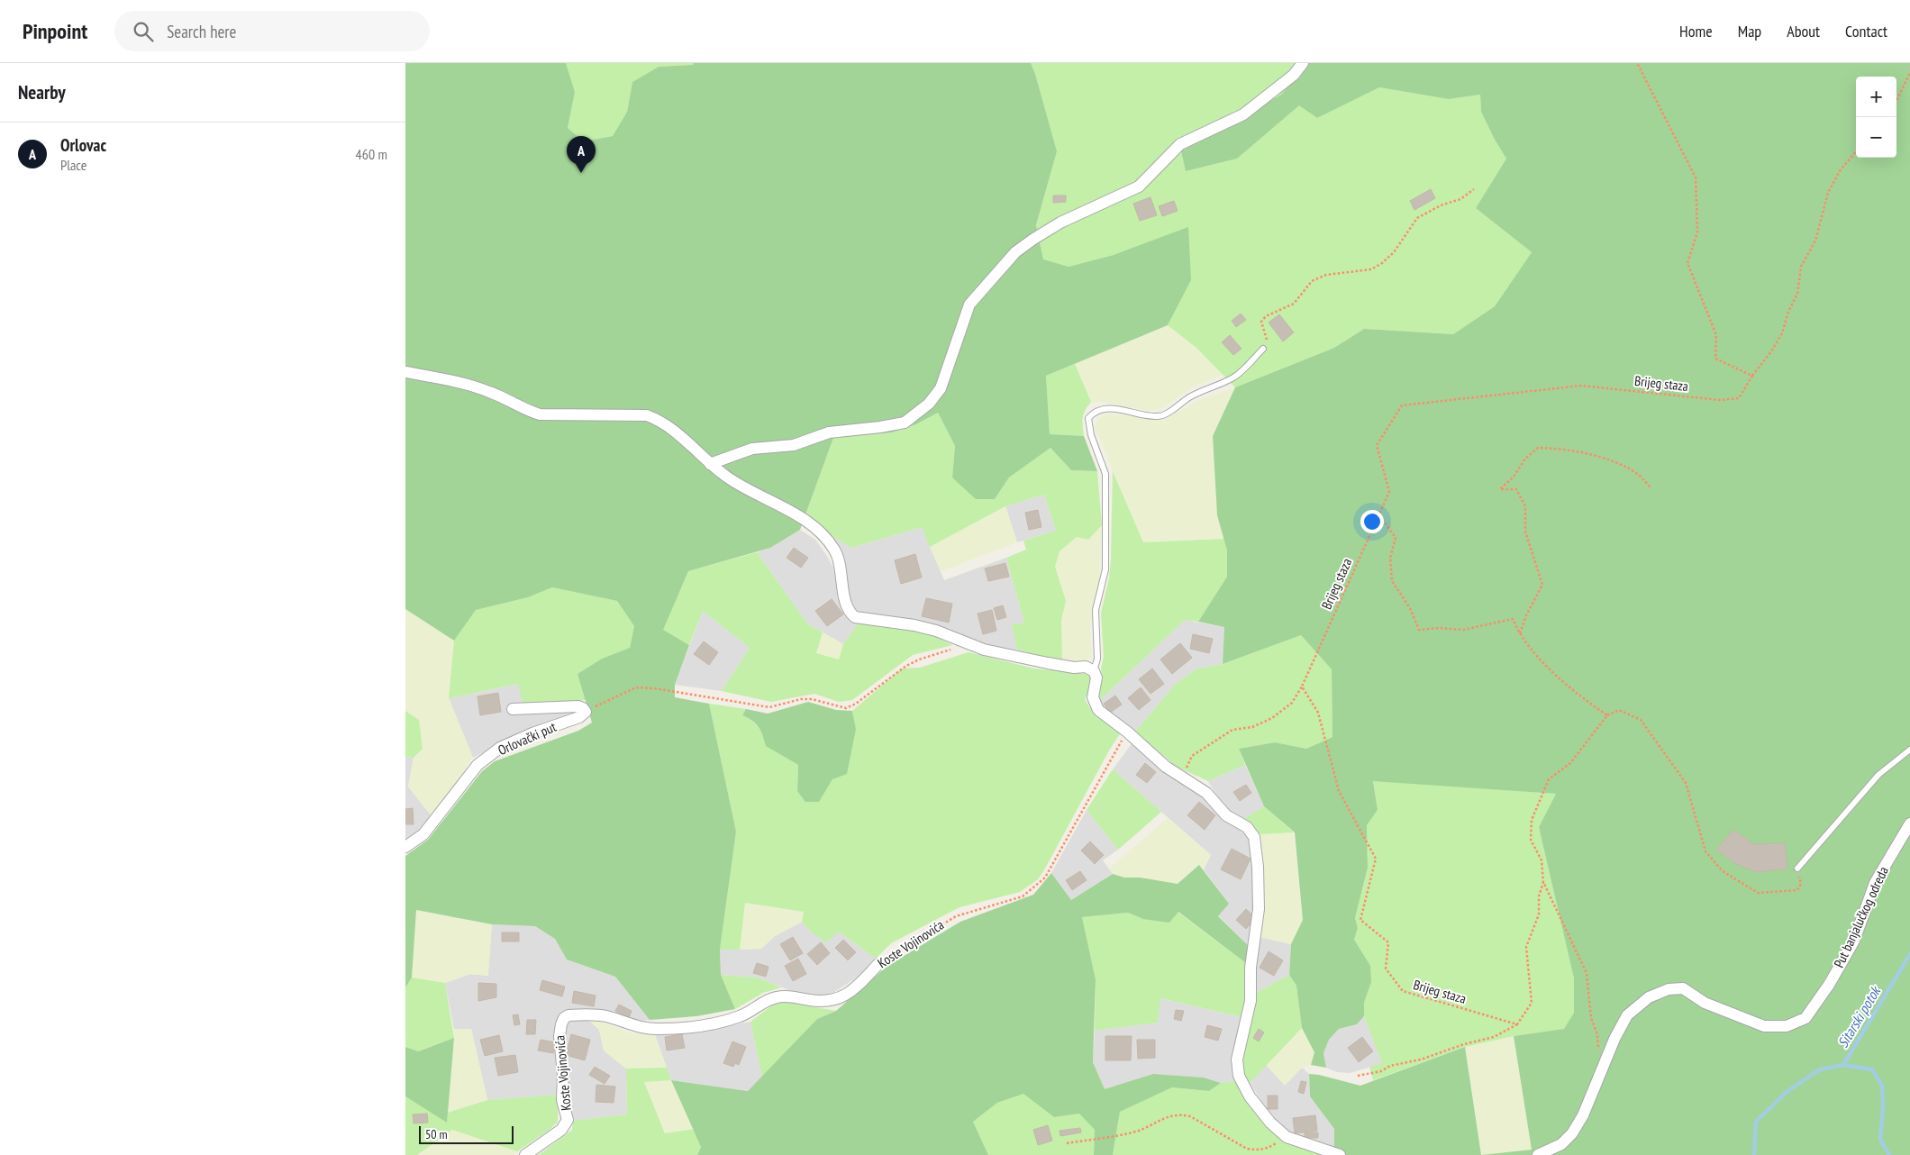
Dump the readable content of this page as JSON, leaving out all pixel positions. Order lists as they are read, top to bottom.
{
  "streets": {
    "street": ["Orlovački put", "Put banjalučkog odreda", "Koste Vojinovića"],
    "path": ["Brijeg staza"]
  },
  "water": ["Sitarski potok"],
  "scale_bar": "50 m",
  "page": {
    "header": "Pinpoint",
    "search": "Search here",
    "nav": [
      "Home",
      "Map",
      "About",
      "Contact"
    ],
    "heading": "Nearby",
    "map_buttons": ["+", "−"],
    "list": [
      {
        "mark": "A",
        "name": "Orlovac",
        "note": "Place",
        "value": "460 m"
      }
    ],
    "pins": "A",
    "scale": "50 m"
  }
}
